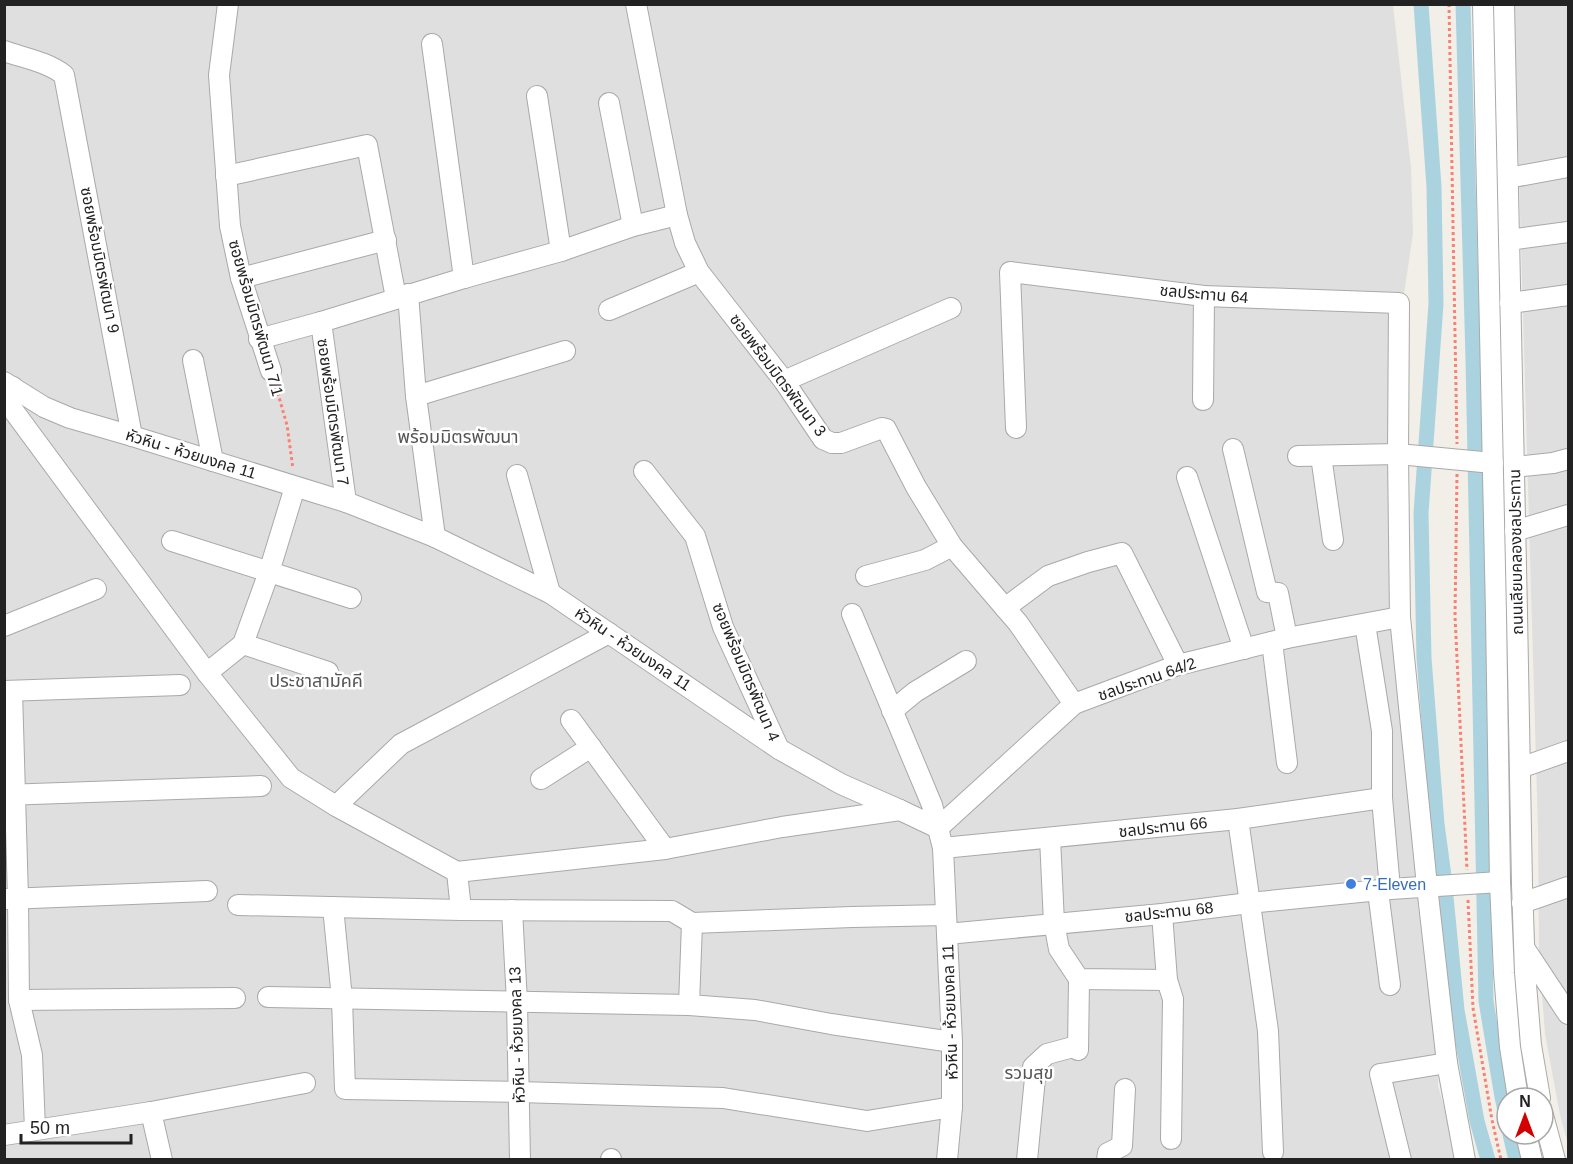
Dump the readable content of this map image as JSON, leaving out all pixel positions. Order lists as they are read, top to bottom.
{
  "streets": {
    "street": [
      "ซอยพร้อมมิตรพัฒนา 9",
      "ชลประทาน 64",
      "ซอยพร้อมมิตรพัฒนา 7/1",
      "ซอยพร้อมมิตรพัฒนา 3",
      "ซอยพร้อมมิตรพัฒนา 7",
      "หัวหิน - ห้วยมงคล 11",
      "ถนนเลียบคลองชลประทาน",
      "ซอยพร้อมมิตรพัฒนา 4",
      "ชลประทาน 64/2",
      "ชลประทาน 66",
      "ชลประทาน 68",
      "หัวหิน - ห้วยมงคล 13"
    ]
  },
  "crossings": [
    ["ซอยพร้อมมิตรพัฒนา 9", "หัวหิน - ห้วยมงคล 11"],
    ["ซอยพร้อมมิตรพัฒนา 7/1", "หัวหิน - ห้วยมงคล 11"],
    ["ซอยพร้อมมิตรพัฒนา 3", "ชลประทาน 64/2"],
    ["ซอยพร้อมมิตรพัฒนา 7", "หัวหิน - ห้วยมงคล 11"],
    ["หัวหิน - ห้วยมงคล 11", "ซอยพร้อมมิตรพัฒนา 4"],
    ["หัวหิน - ห้วยมงคล 11", "ชลประทาน 64/2"],
    ["หัวหิน - ห้วยมงคล 11", "ชลประทาน 66"],
    ["หัวหิน - ห้วยมงคล 11", "ชลประทาน 68"],
    ["ถนนเลียบคลองชลประทาน", "ชลประทาน 68"]
  ],
  "districts": ["พร้อมมิตรพัฒนา", "ประชาสามัคคี", "รวมสุข"],
  "places": ["7-Eleven"],
  "scale_bar": "50 m",
  "north": "top"
}
